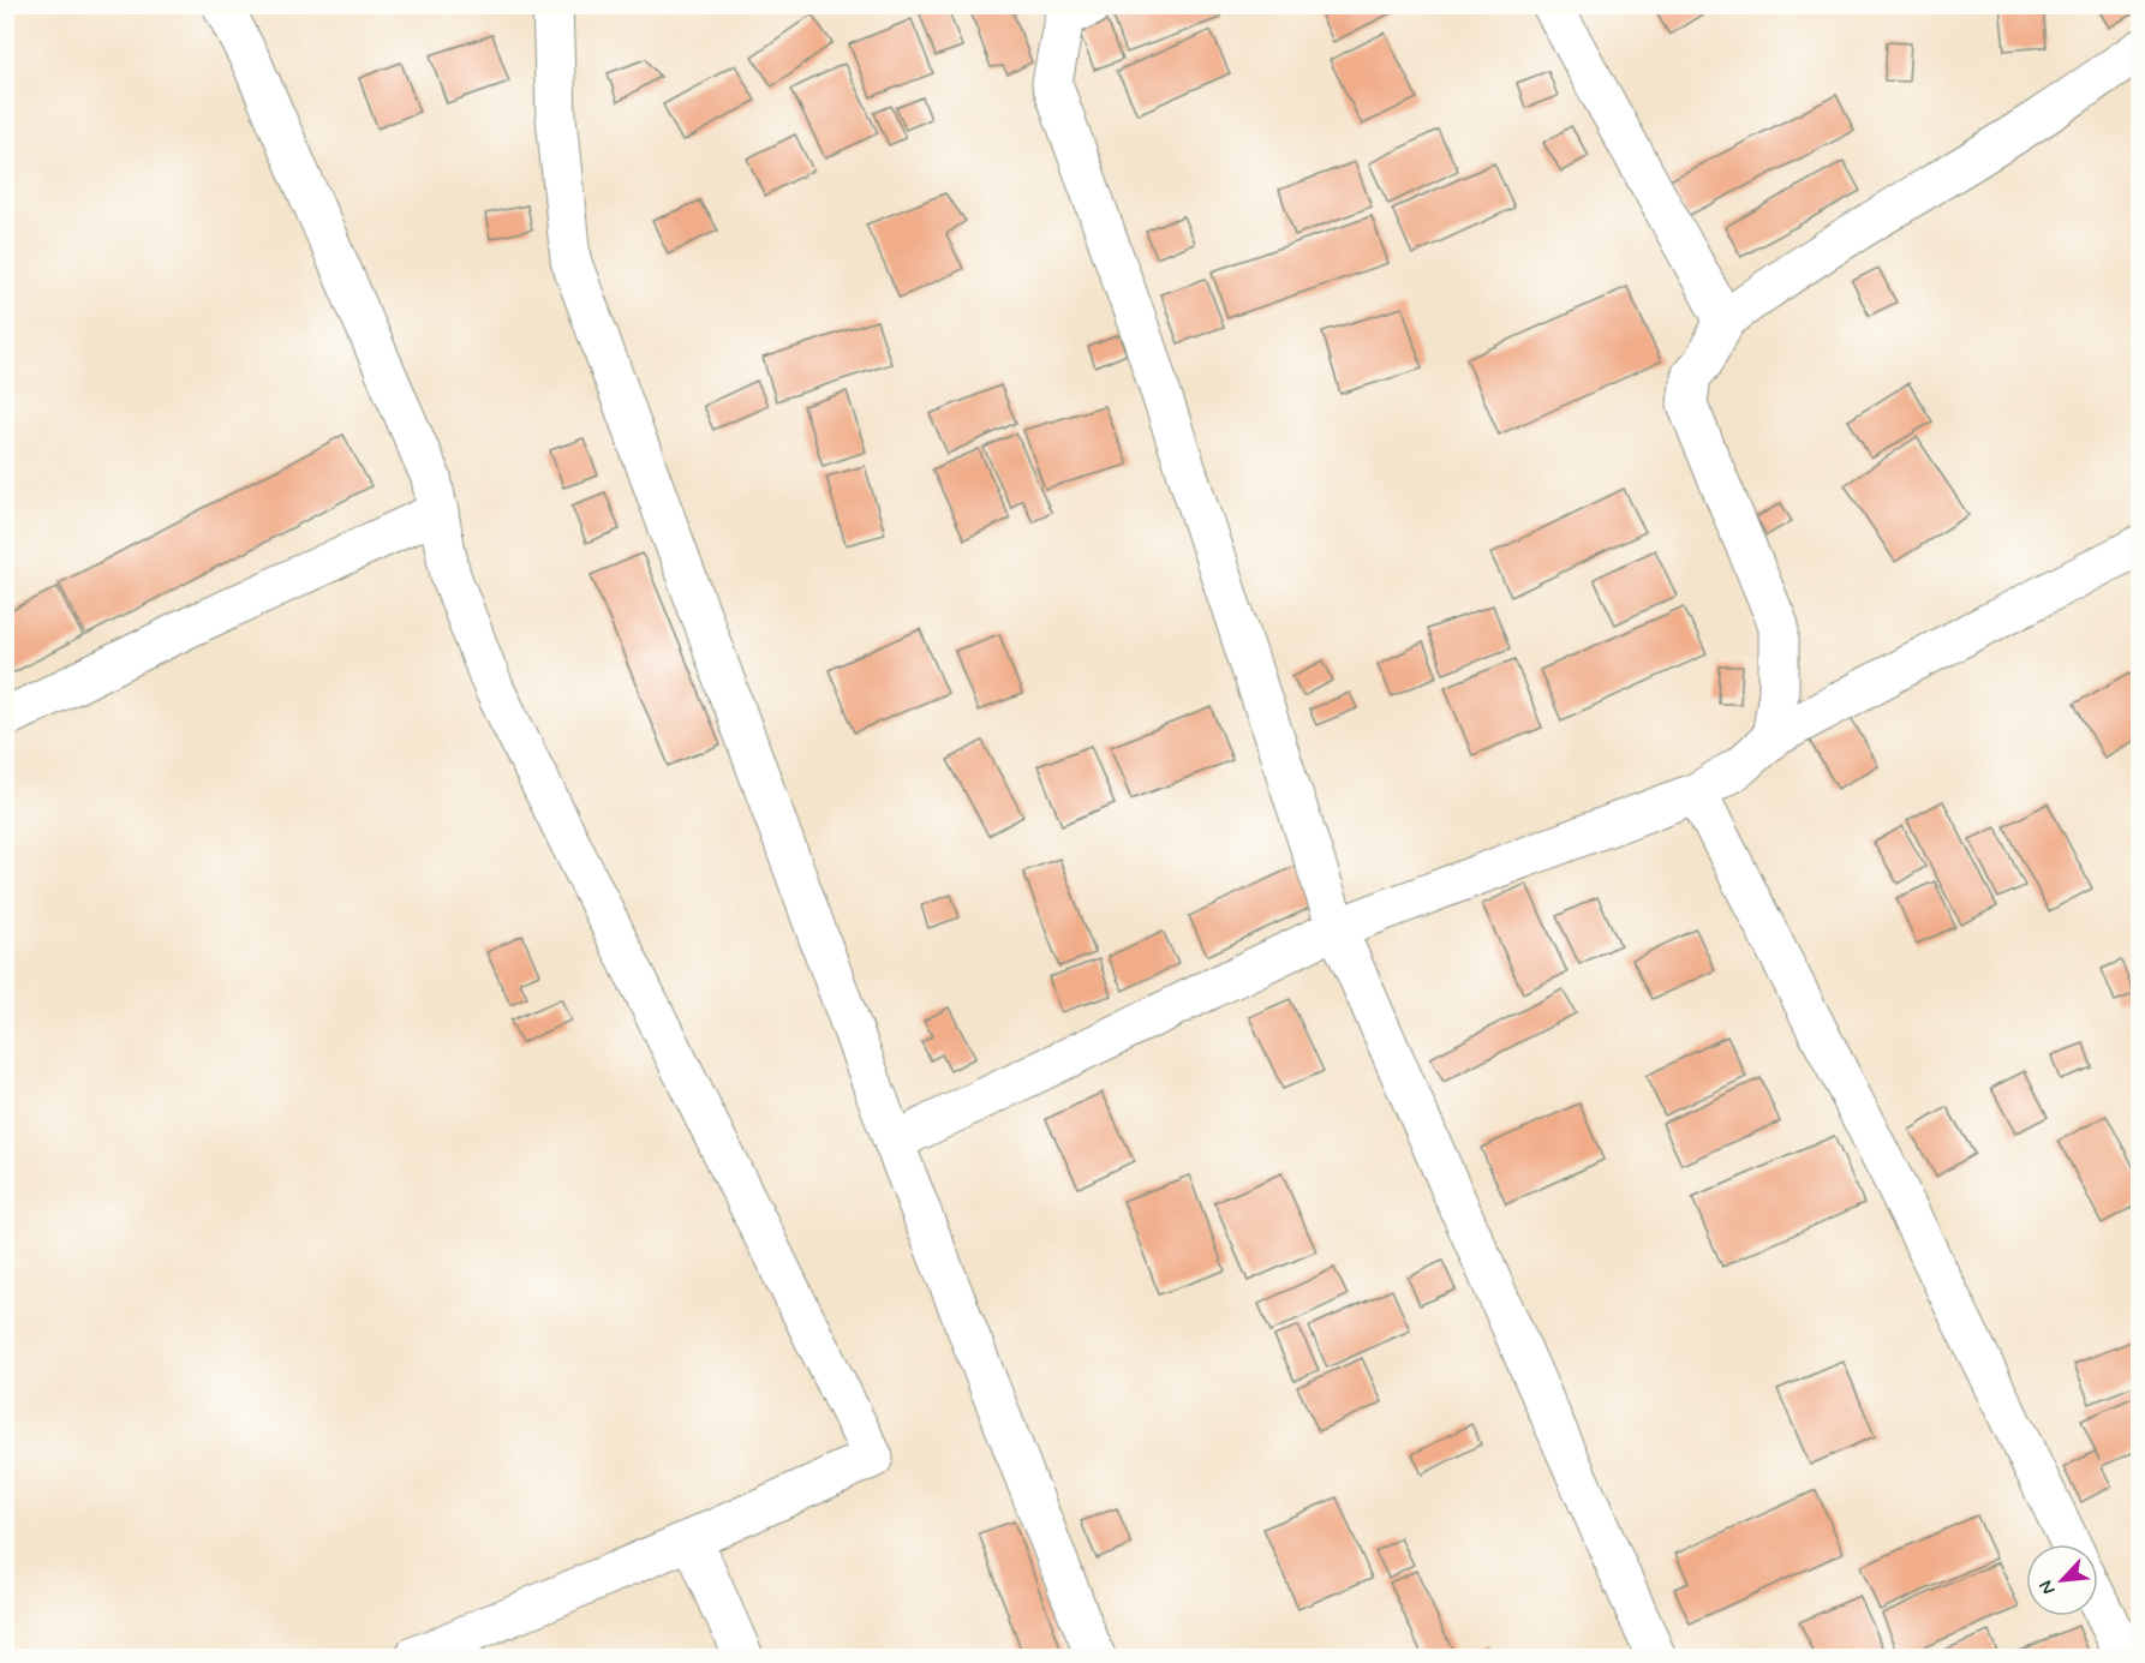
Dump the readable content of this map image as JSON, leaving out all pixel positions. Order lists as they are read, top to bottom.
{
  "north": "bottom left"
}
